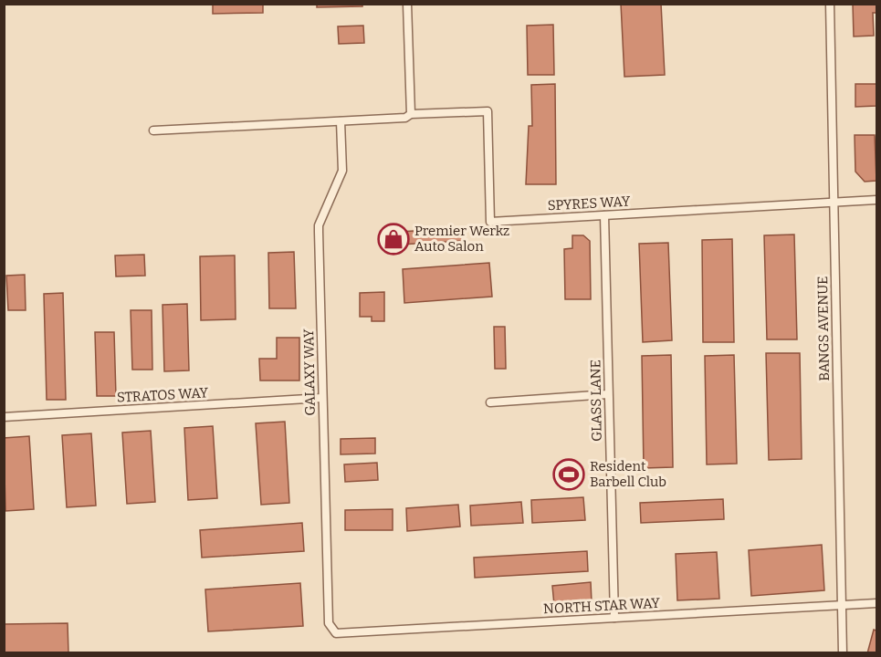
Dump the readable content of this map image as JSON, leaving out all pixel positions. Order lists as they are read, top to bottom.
{
  "streets": {
    "street": [
      "SPYRES WAY",
      "BANGS AVENUE",
      "GALAXY WAY",
      "STRATOS WAY",
      "GLASS LANE",
      "NORTH STAR WAY"
    ]
  },
  "crossings": [
    ["SPYRES WAY", "BANGS AVENUE"],
    ["SPYRES WAY", "GLASS LANE"],
    ["BANGS AVENUE", "NORTH STAR WAY"],
    ["GALAXY WAY", "STRATOS WAY"],
    ["GALAXY WAY", "NORTH STAR WAY"],
    ["GLASS LANE", "NORTH STAR WAY"]
  ],
  "places": {
    "shop": ["Premier Werkz Auto Salon"],
    "sports": ["Resident Barbell Club"]
  }
}
